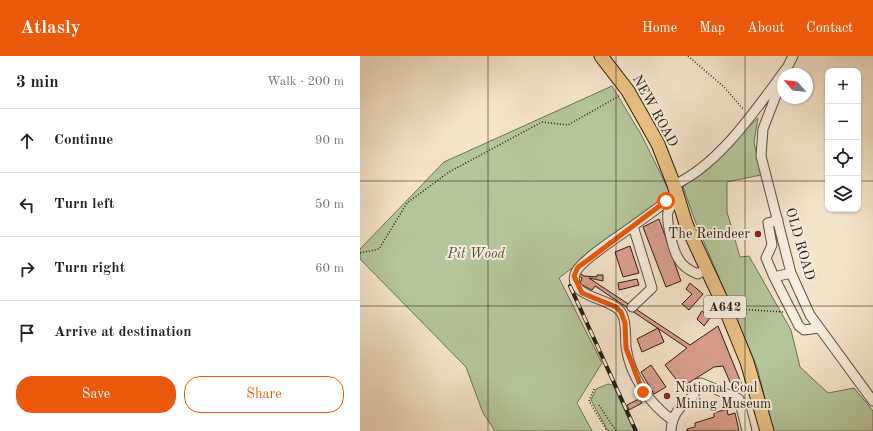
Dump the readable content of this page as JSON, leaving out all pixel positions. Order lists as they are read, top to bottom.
{
  "streets": {
    "highway": ["NEW ROAD", "A642"],
    "street": ["OLD ROAD"]
  },
  "crossings": [
    ["NEW ROAD", "OLD ROAD"],
    ["NEW ROAD", "A642"],
    ["OLD ROAD", "A642"]
  ],
  "parks": ["Pit Wood"],
  "places": ["The Reindeer", "National Coal Mining Museum"],
  "north": "top left",
  "page": {
    "header": "Atlasly",
    "nav": [
      "Home",
      "Map",
      "About",
      "Contact"
    ],
    "heading": ["3 min", "Walk · 200 m"],
    "map_buttons": ["+", "−"],
    "list": [
      ["Continue", "90 m"],
      ["Turn left", "50 m"],
      ["Turn right", "60 m"],
      "Arrive at destination"
    ],
    "buttons": ["Save", "Share"]
  }
}
